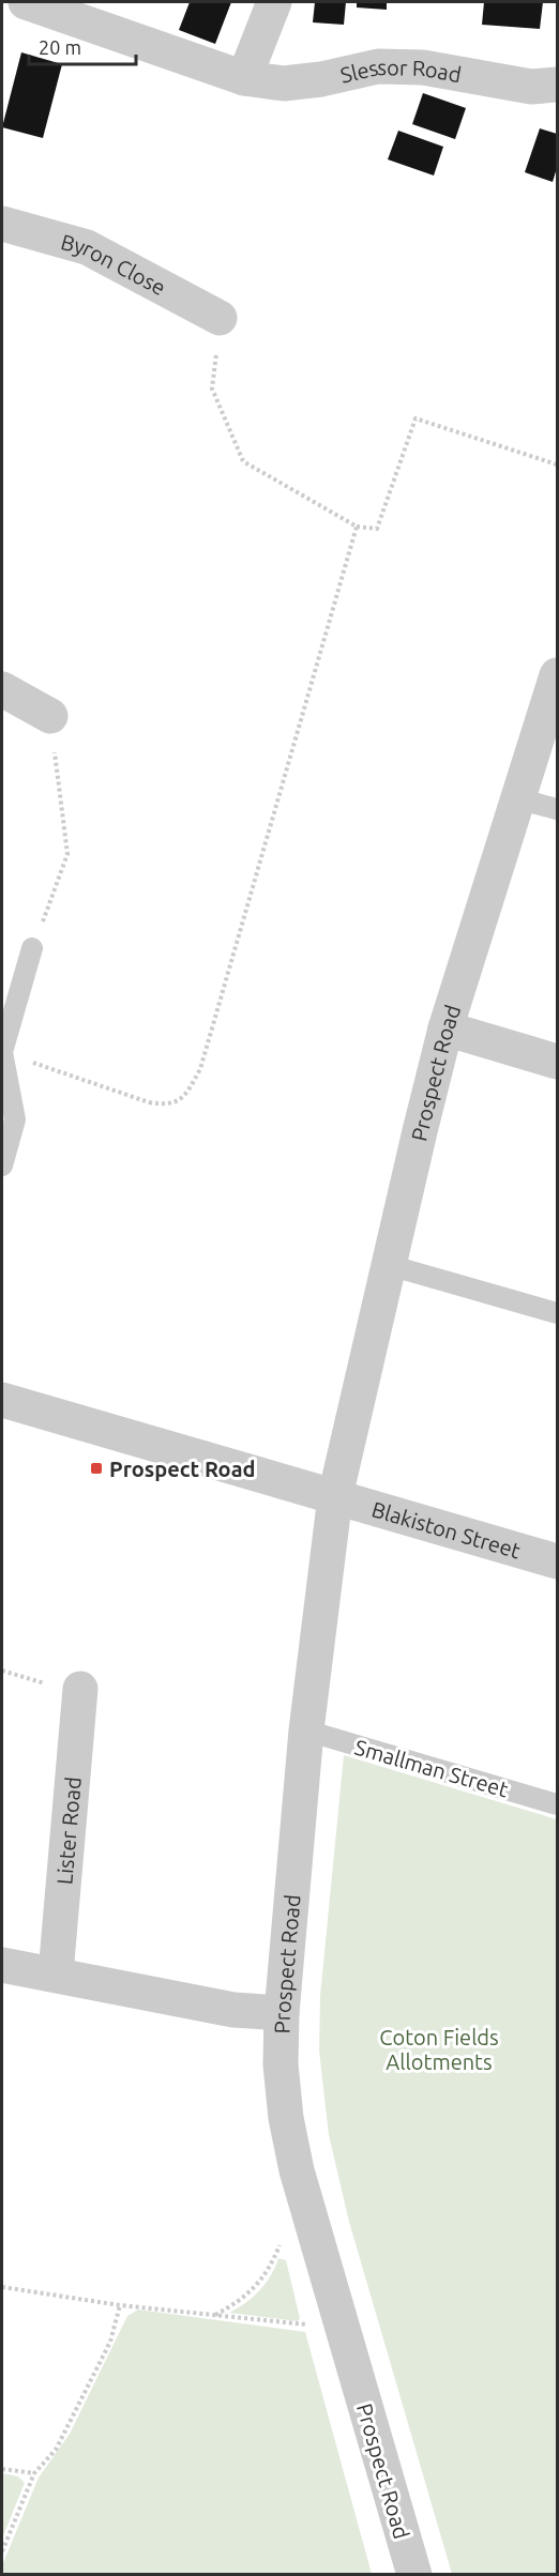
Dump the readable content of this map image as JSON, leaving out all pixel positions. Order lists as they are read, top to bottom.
{
  "streets": {
    "street": [
      "Slessor Road",
      "Byron Close",
      "Prospect Road",
      "Blakiston Street",
      "Lister Road"
    ],
    "lane": ["Smallman Street"]
  },
  "crossings": [
    ["Prospect Road", "Blakiston Street"],
    ["Prospect Road", "Smallman Street"]
  ],
  "parks": ["Coton Fields Allotments"],
  "places": {
    "transit": ["Prospect Road"]
  },
  "scale_bar": "20 m"
}
